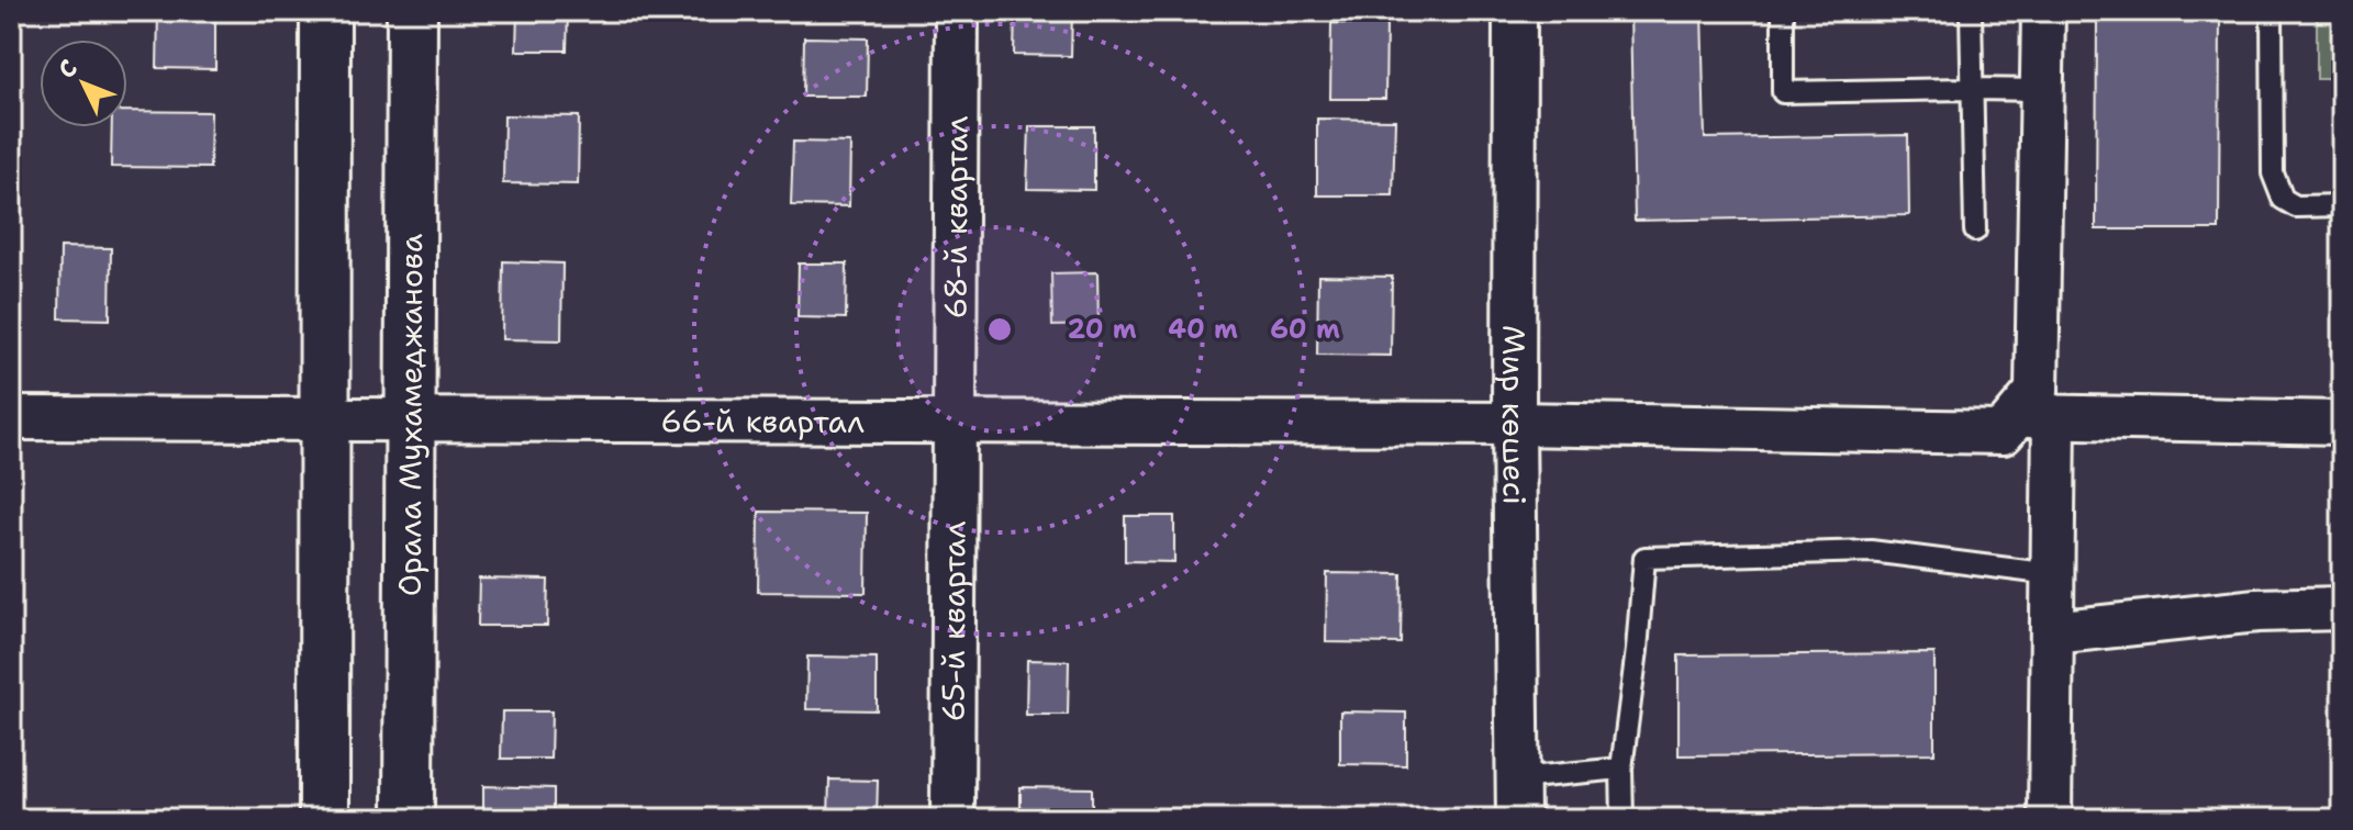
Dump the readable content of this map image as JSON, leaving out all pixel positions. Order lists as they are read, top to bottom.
{
  "streets": {
    "street": [
      "68-й квартал",
      "Орала Мухамеджанова",
      "Мир көшесі",
      "66-й квартал",
      "65-й квартал"
    ]
  },
  "crossings": [
    ["68-й квартал", "66-й квартал"],
    ["68-й квартал", "65-й квартал"],
    ["Орала Мухамеджанова", "66-й квартал"],
    ["Мир көшесі", "66-й квартал"],
    ["66-й квартал", "65-й квартал"]
  ],
  "north": "top left",
  "rings": ["20 m", "40 m", "60 m"]
}
